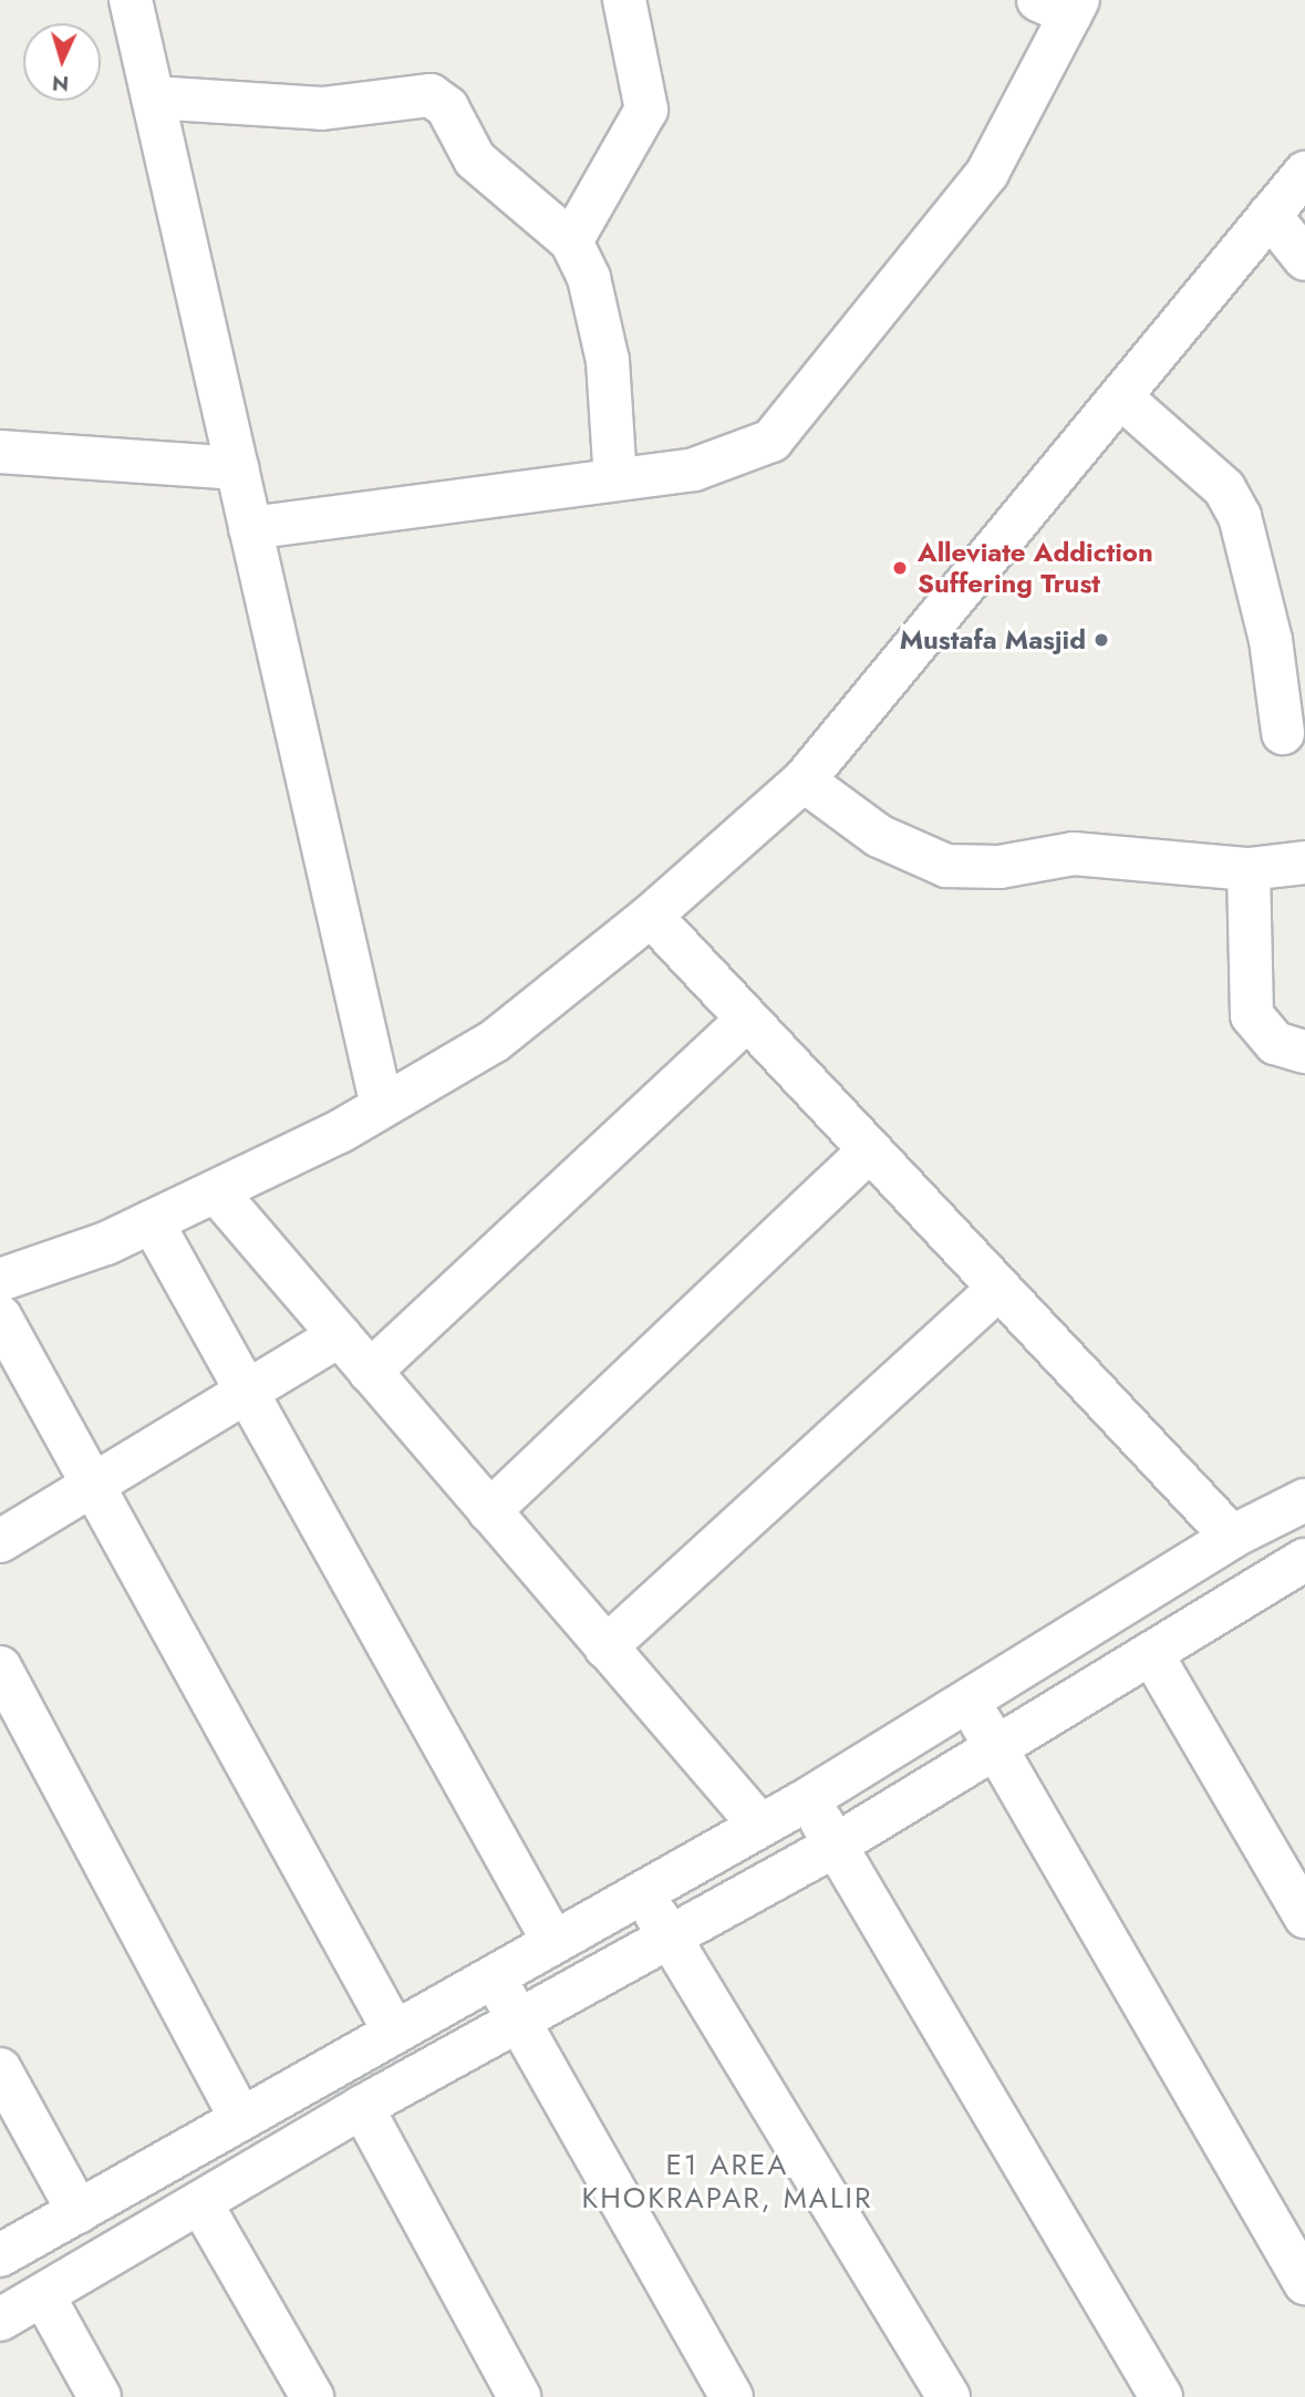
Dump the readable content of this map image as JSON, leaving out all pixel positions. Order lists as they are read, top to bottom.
{
  "districts": ["E1 AREA KHOKRAPAR, MALIR"],
  "places": ["Alleviate Addiction Suffering Trust", "Mustafa Masjid"],
  "north": "bottom"
}
